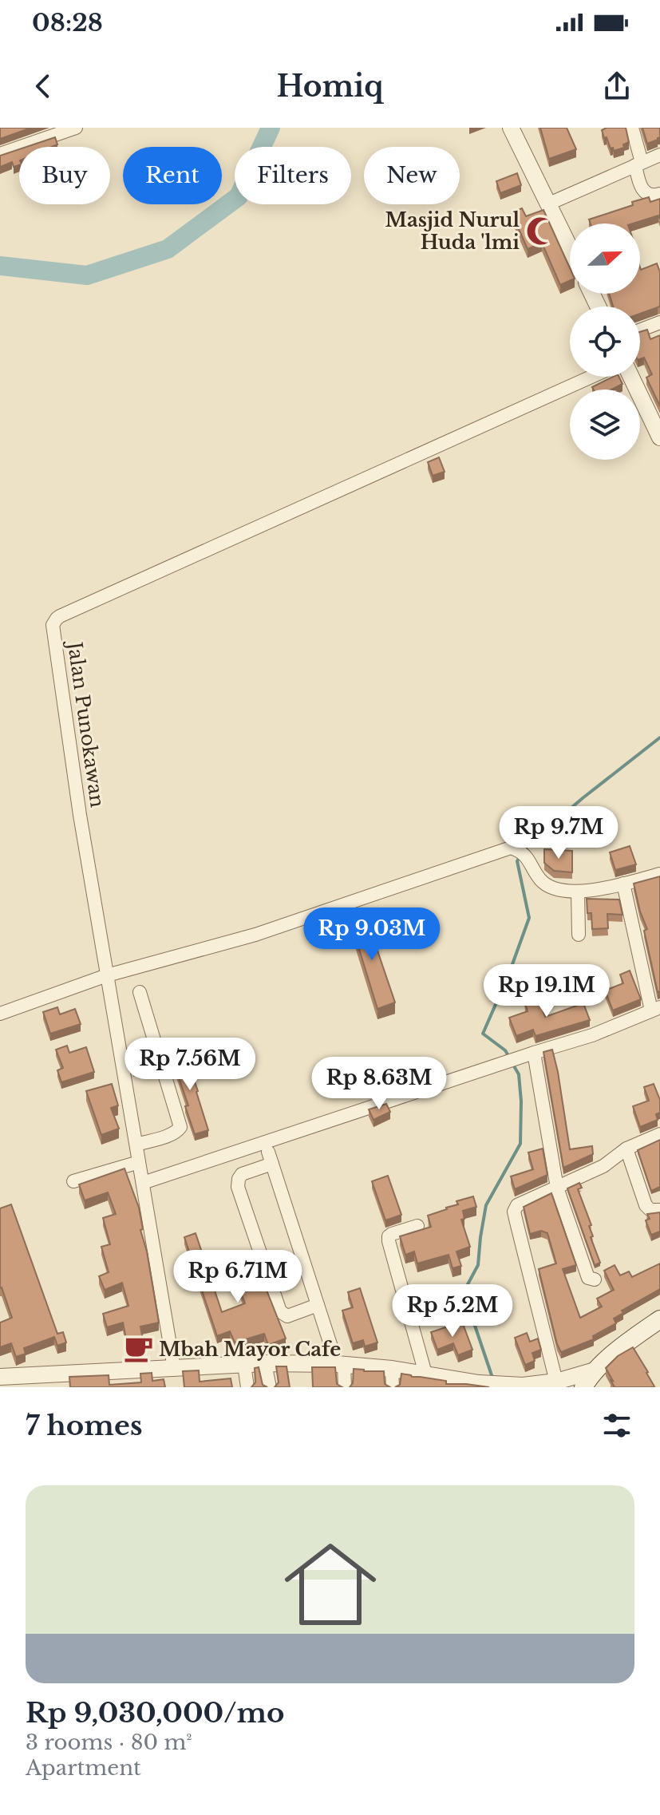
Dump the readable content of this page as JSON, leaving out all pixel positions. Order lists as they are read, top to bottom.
{
  "streets": {
    "street": ["Jalan Punokawan"]
  },
  "places": {
    "mosque": ["Masjid Nurul Huda 'lmi"],
    "cafe": ["Mbah Mayor Cafe"]
  },
  "north": "right",
  "page": {
    "status": "08:28",
    "header": "Homiq",
    "chip": [
      "Buy",
      "Rent",
      "Filters",
      "New"
    ],
    "price": [
      "Rp 9.7M",
      "Rp 9.03M",
      "Rp 19.1M",
      "Rp 7.56M",
      "Rp 8.63M",
      "Rp 6.71M",
      "Rp 5.2M"
    ],
    "heading": "7 homes",
    "list": [
      {
        "name": "Rp 9,030,000/mo",
        "note": "3 rooms · 80 m² · Apartment"
      }
    ]
  }
}
